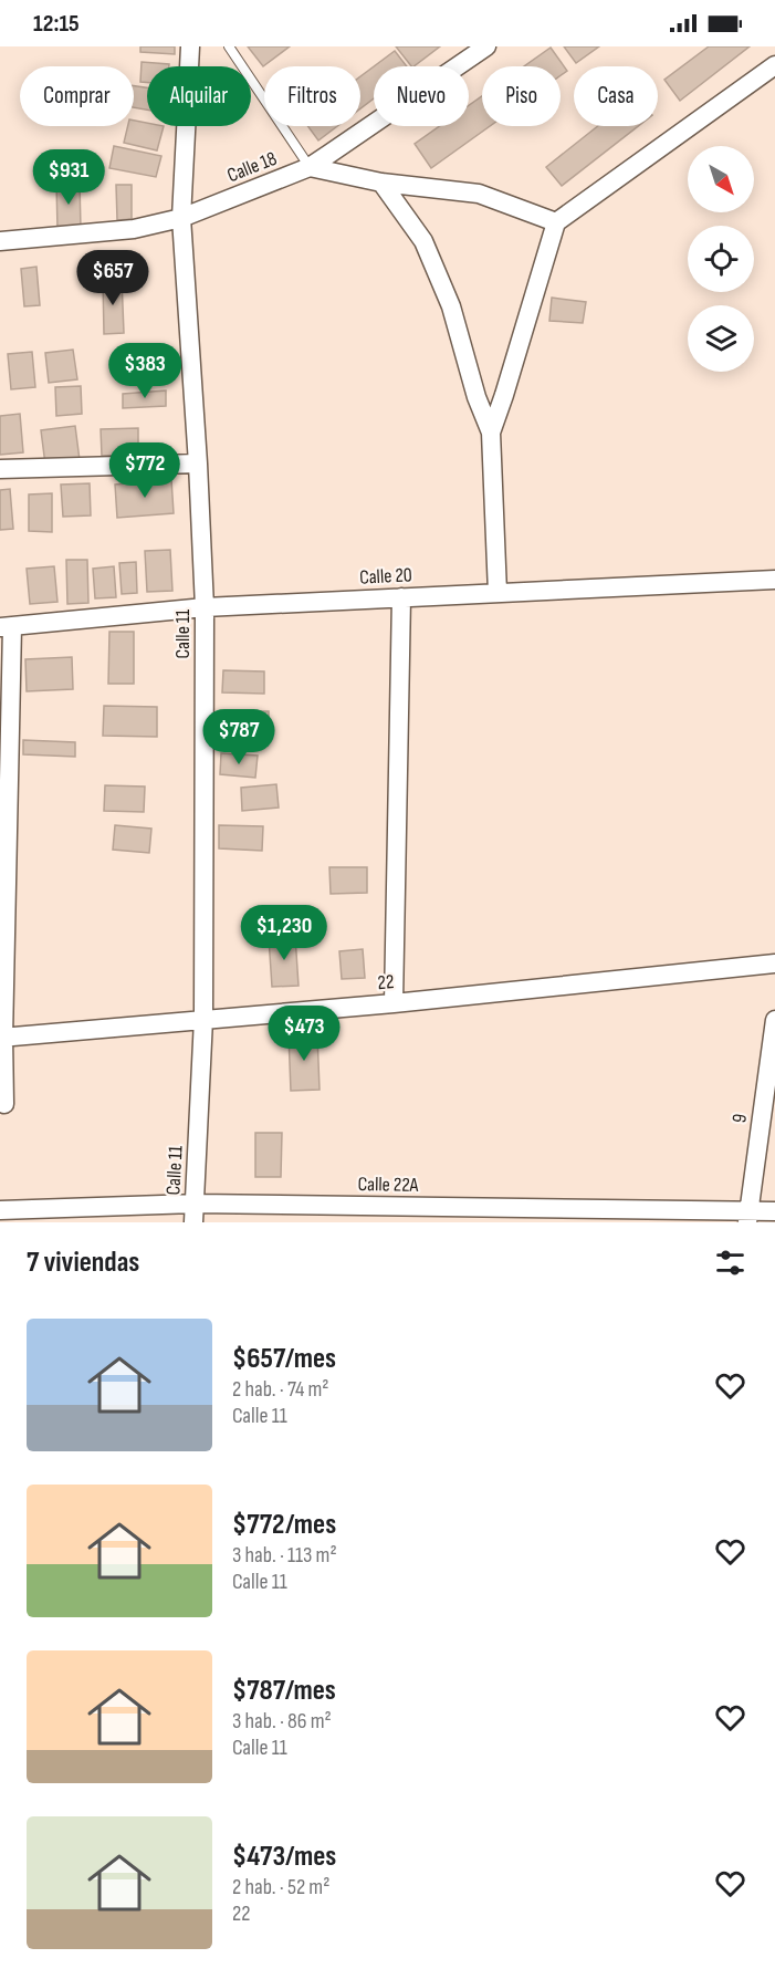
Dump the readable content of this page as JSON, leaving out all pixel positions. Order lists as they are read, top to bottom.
{
  "streets": {
    "street": [
      "Calle 18",
      "Calle 20",
      "Calle 11",
      "22",
      "9",
      "Calle 22A"
    ]
  },
  "crossings": [
    ["Calle 18", "Calle 11"],
    ["Calle 20", "Calle 11"],
    ["Calle 11", "22"],
    ["Calle 11", "Calle 22A"],
    ["9", "Calle 22A"]
  ],
  "north": "bottom right",
  "page": {
    "status": "12:15",
    "chip": [
      "Comprar",
      "Alquilar",
      "Filtros",
      "Nuevo",
      "Piso",
      "Casa"
    ],
    "price": [
      "$931",
      "$657",
      "$383",
      "$772",
      "$787",
      "$1,230",
      "$473"
    ],
    "heading": "7 viviendas",
    "list": [
      {
        "name": "$657/mes",
        "note": "2 hab. · 74 m² · Calle 11"
      },
      {
        "name": "$772/mes",
        "note": "3 hab. · 113 m² · Calle 11"
      },
      {
        "name": "$787/mes",
        "note": "3 hab. · 86 m² · Calle 11"
      },
      {
        "name": "$473/mes",
        "note": "2 hab. · 52 m² · 22"
      }
    ]
  }
}
